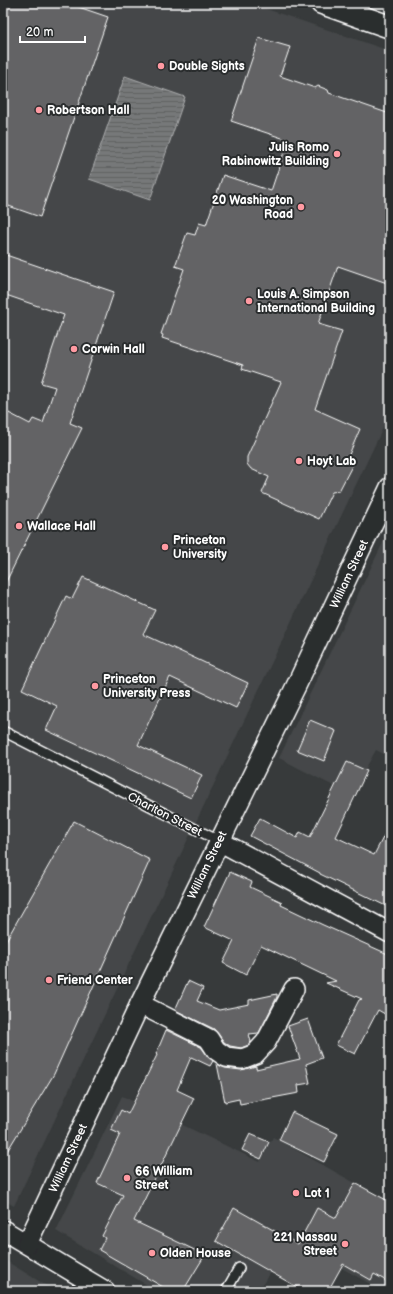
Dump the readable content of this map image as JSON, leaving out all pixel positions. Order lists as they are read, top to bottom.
{
  "streets": {
    "street": ["William Street", "Charlton Street"]
  },
  "crossings": [
    ["William Street", "Charlton Street"]
  ],
  "places": [
    "Double Sights",
    "Robertson Hall",
    "Julis Romo Rabinowitz Building",
    "20 Washington Road",
    "Louis A. Simpson International Building",
    "Corwin Hall",
    "Hoyt Lab",
    "Wallace Hall",
    "Princeton University",
    "Princeton University Press",
    "Friend Center",
    "66 William Street",
    "Lot 1",
    "221 Nassau Street",
    "Olden House"
  ],
  "scale_bar": "20 m"
}
